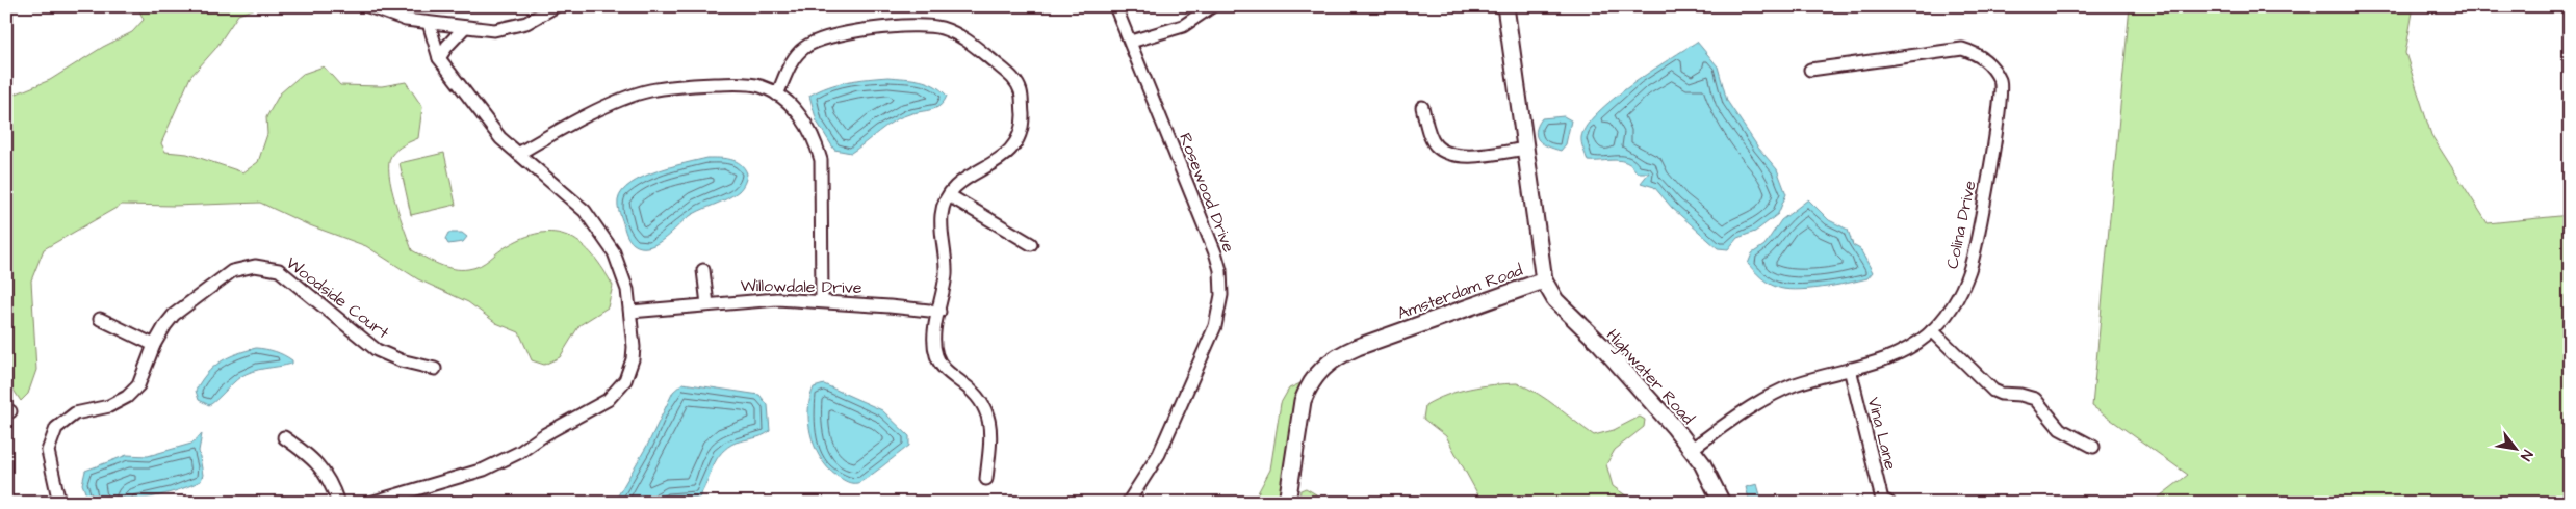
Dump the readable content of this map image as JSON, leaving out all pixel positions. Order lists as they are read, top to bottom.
{
  "streets": {
    "street": [
      "Rosewood Drive",
      "Colina Drive",
      "Willowdale Drive",
      "Amsterdam Road",
      "Woodside Court",
      "Highwater Road",
      "Vina Lane"
    ]
  },
  "crossings": [
    ["Colina Drive", "Highwater Road"],
    ["Colina Drive", "Vina Lane"],
    ["Amsterdam Road", "Highwater Road"]
  ],
  "north": "bottom right"
}
